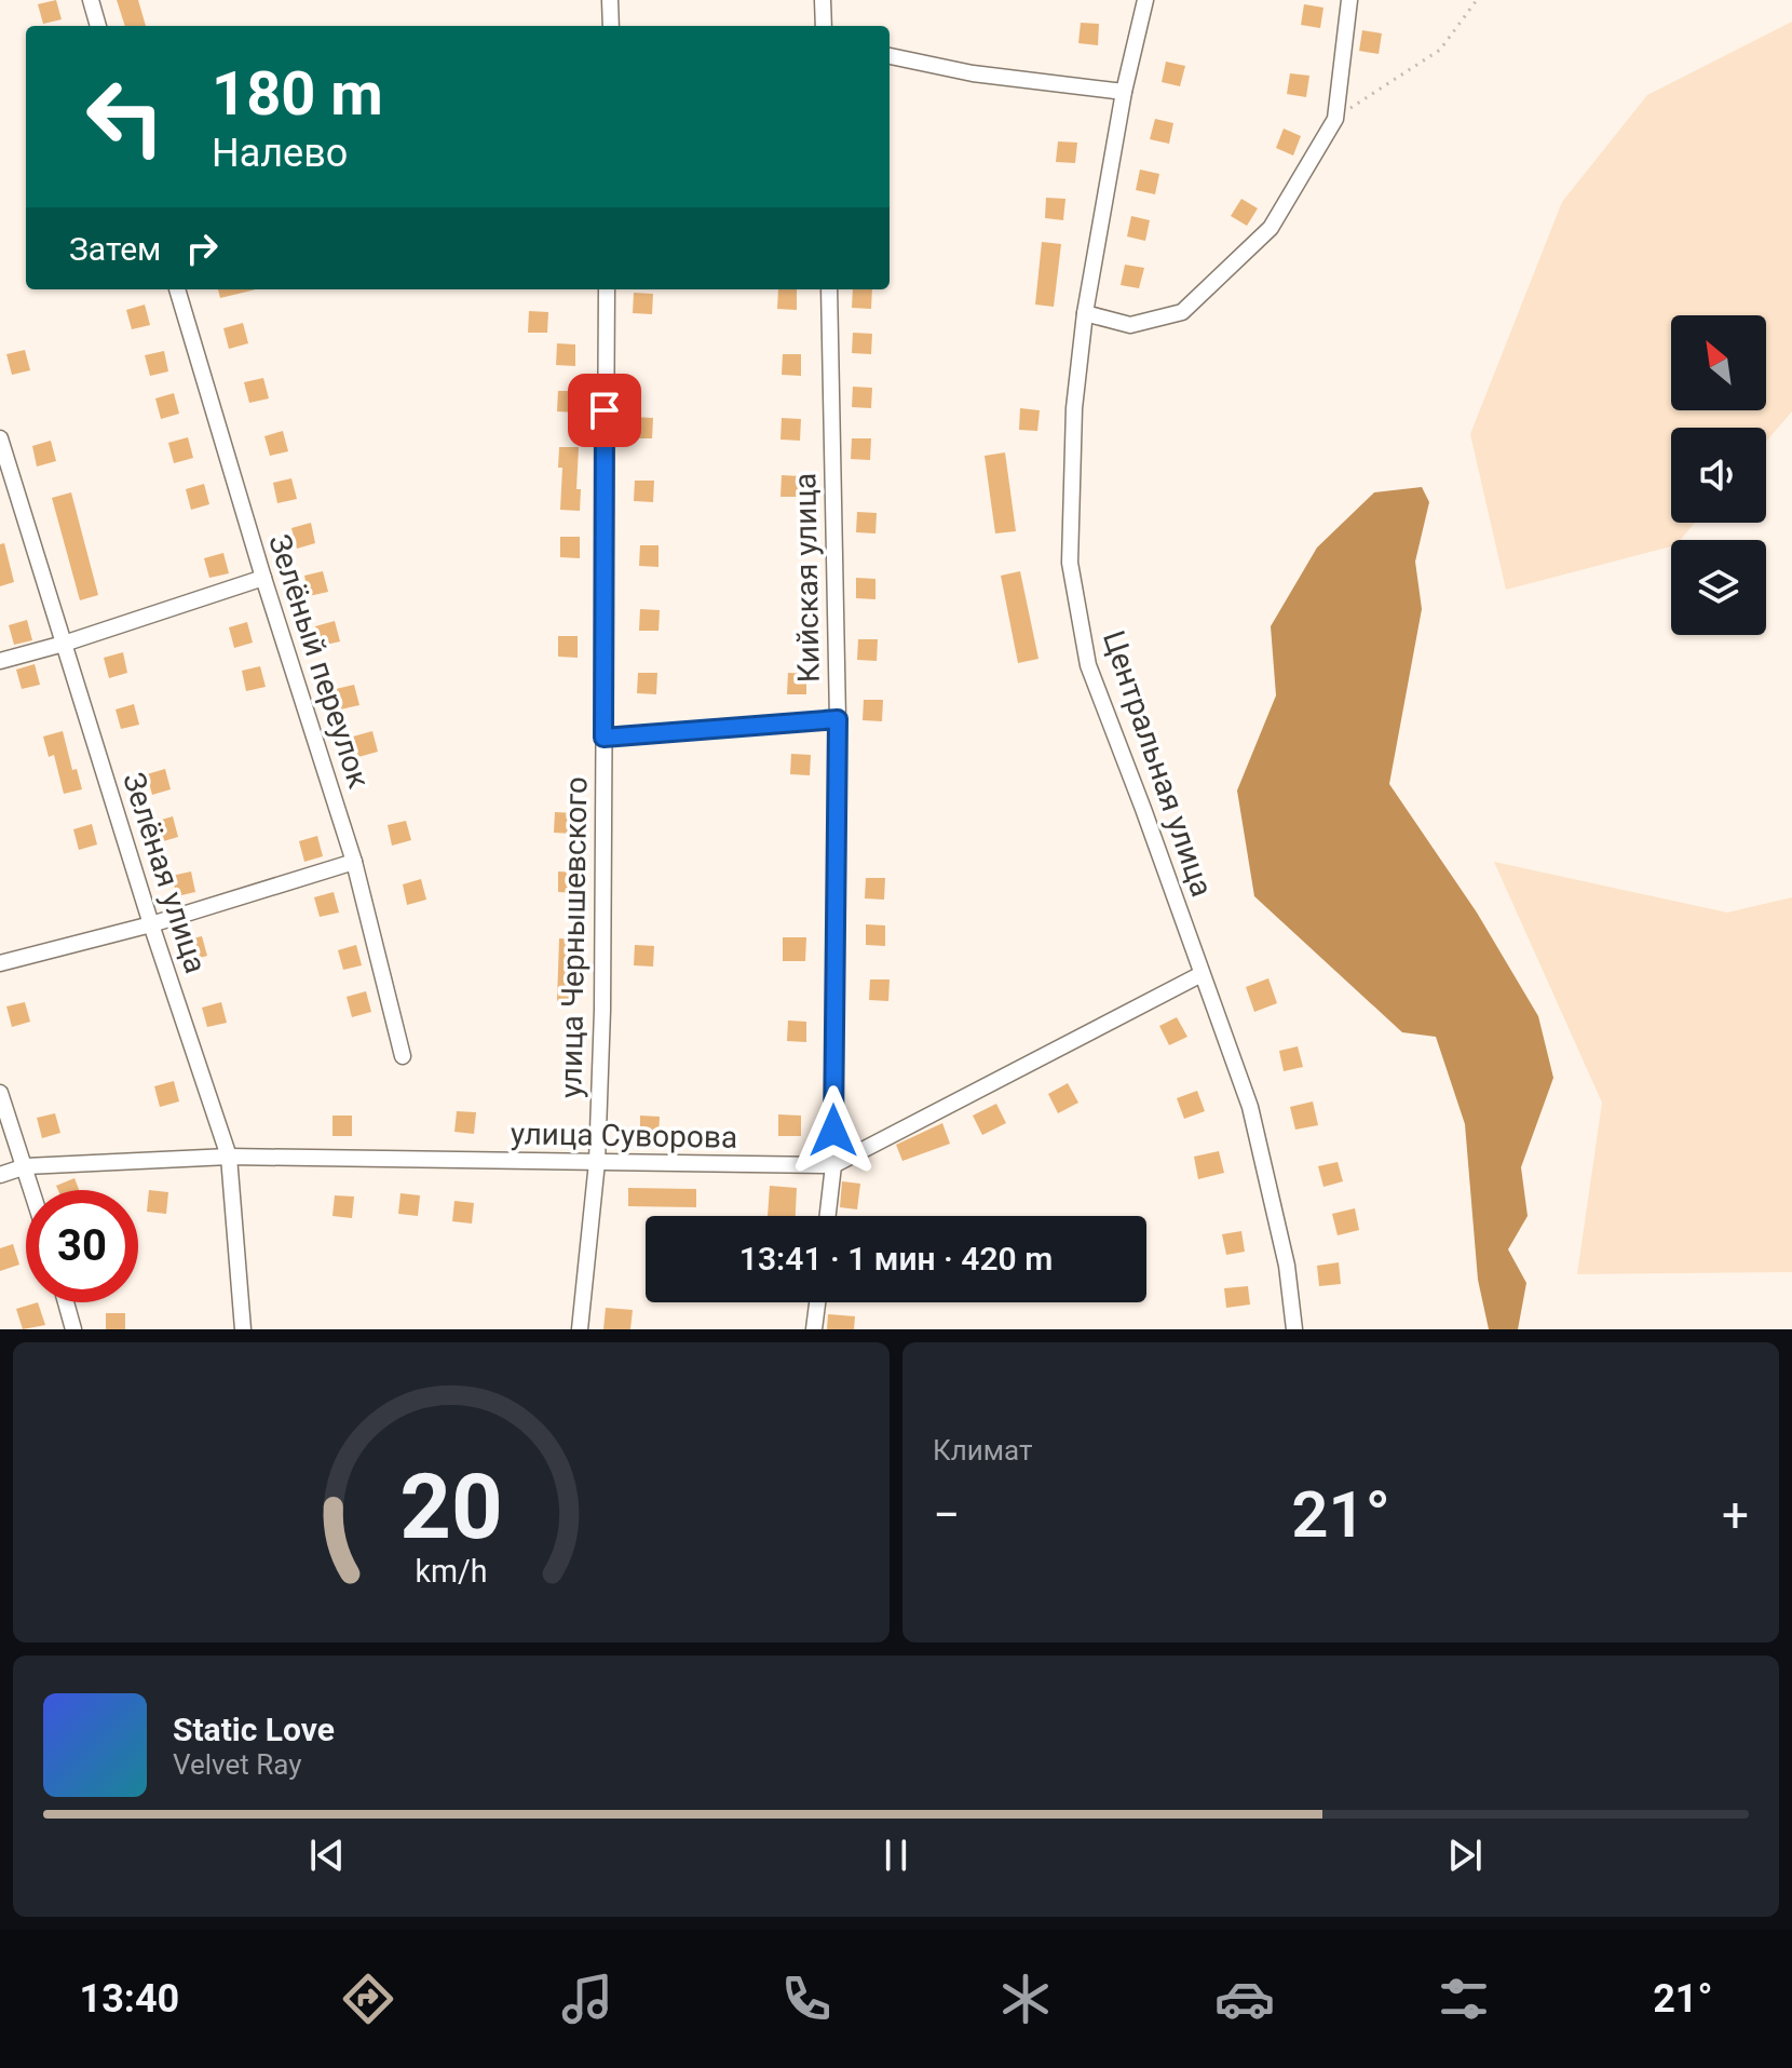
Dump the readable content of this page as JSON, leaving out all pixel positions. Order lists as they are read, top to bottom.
{
  "streets": {
    "street": [
      "Кийская улица",
      "Зелёный переулок",
      "Центральная улица",
      "Зелёная улица",
      "улица Чернышевского",
      "улица Суворова"
    ]
  },
  "crossings": [
    ["Кийская улица", "улица Суворова"],
    ["Центральная улица", "улица Суворова"],
    ["Зелёная улица", "улица Суворова"],
    ["улица Чернышевского", "улица Суворова"]
  ],
  "north": "top left",
  "page": {
    "turn": ["180 m", "Налево"],
    "then": "Затем",
    "limit": "30",
    "trip": "13:41 · 1 мин · 420 m",
    "tile": "Климат",
    "heat": ["−", "21°", "+"],
    "song": ["Static Love", "Velvet Ray"],
    "tabs": ["13:40", "21°"],
    "gauge": ["20", "km/h"]
  }
}
